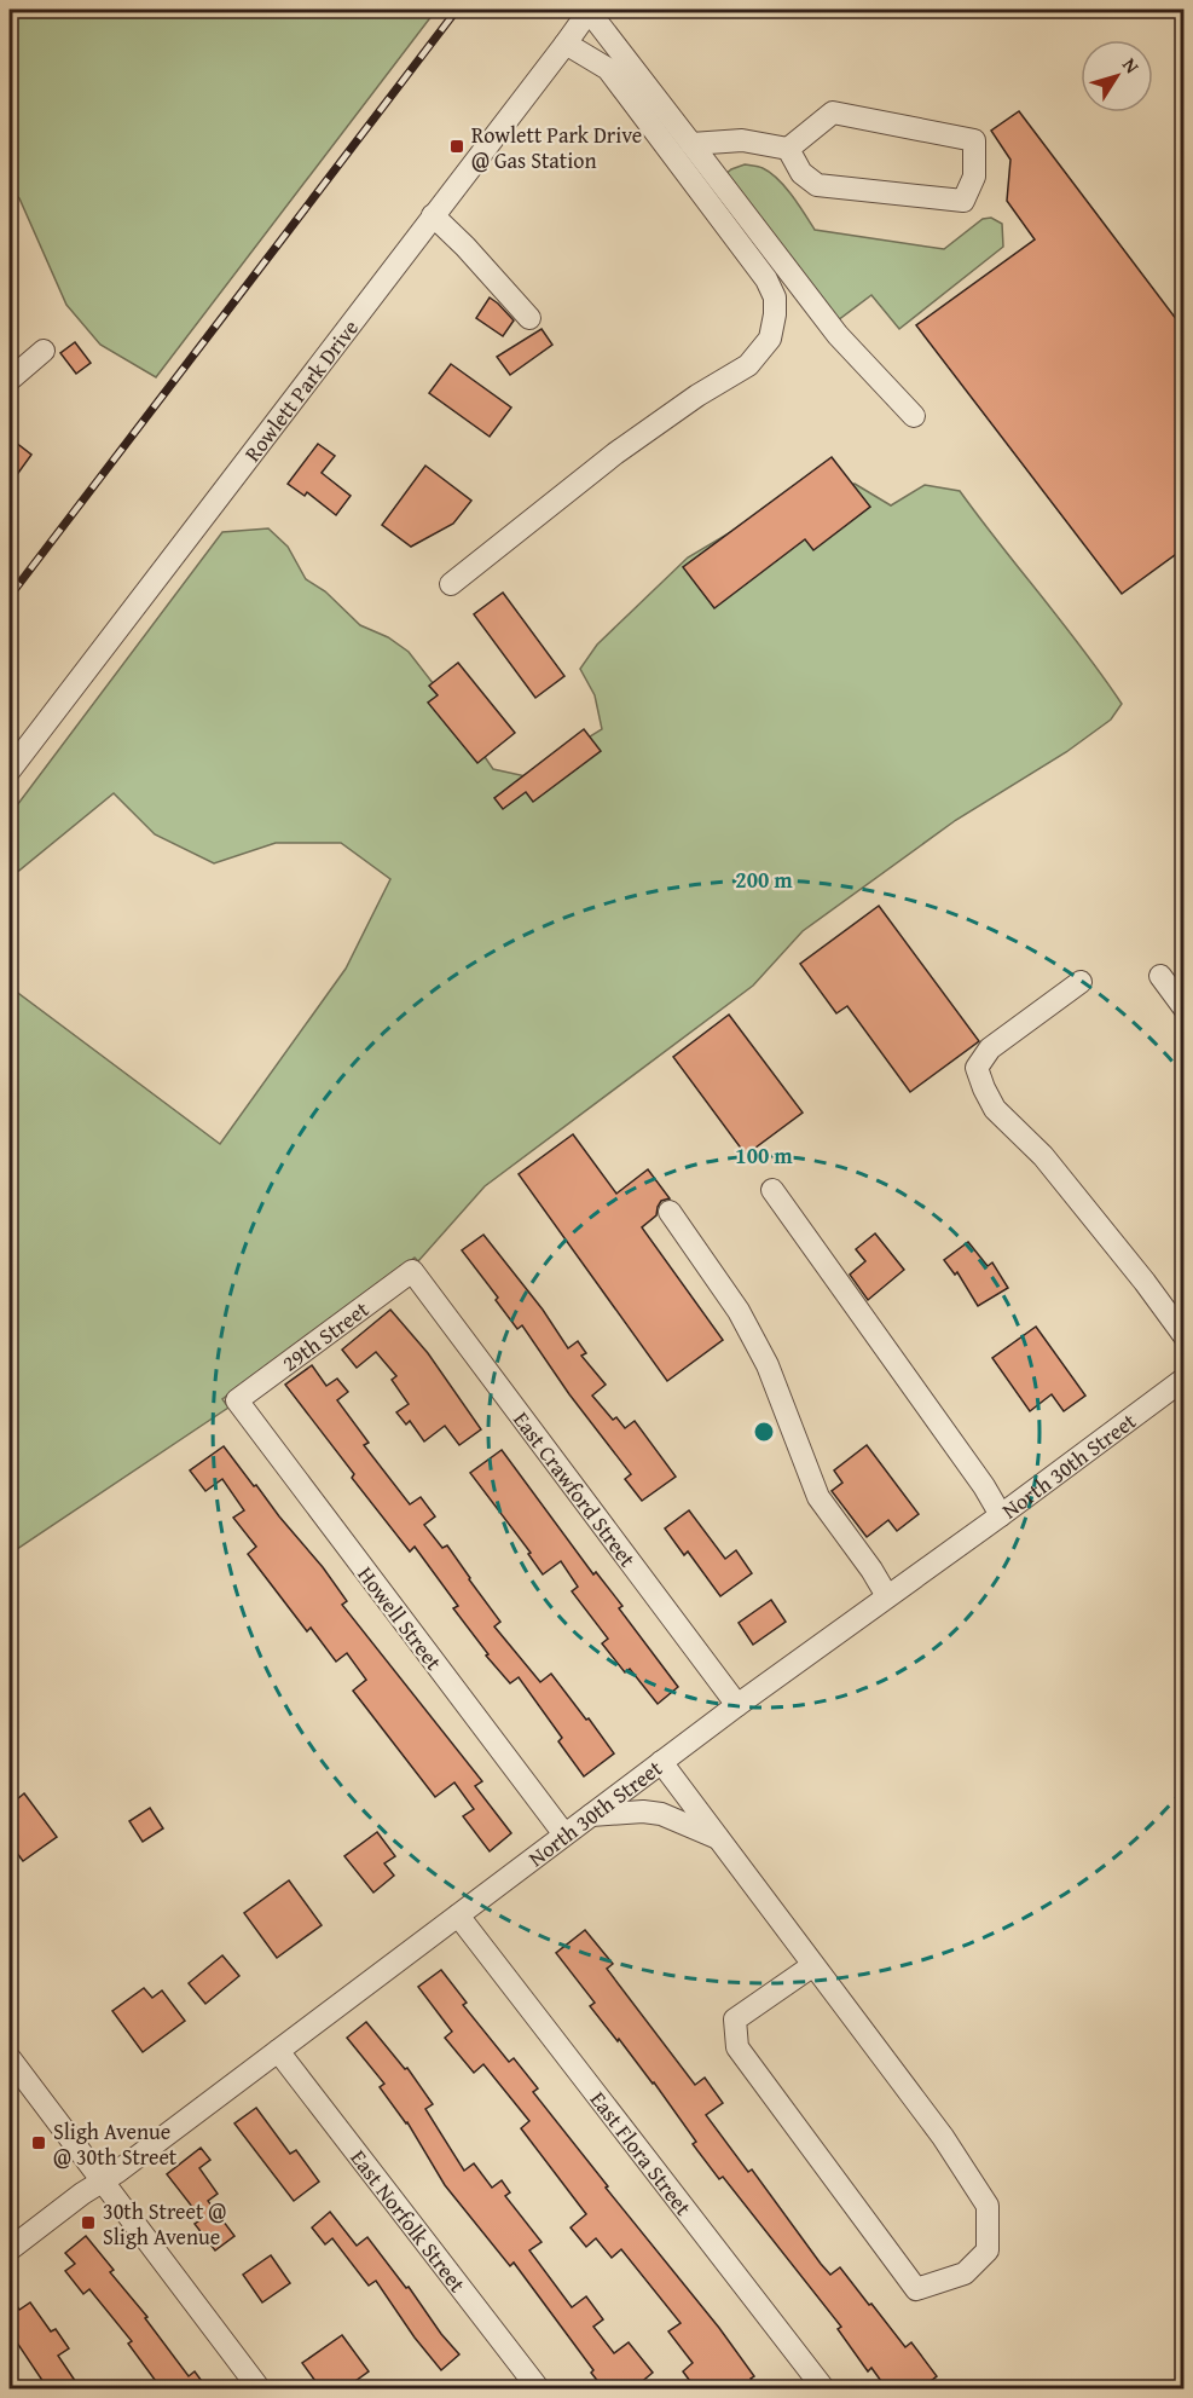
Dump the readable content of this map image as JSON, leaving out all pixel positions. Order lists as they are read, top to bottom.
{
  "streets": {
    "street": [
      "Rowlett Park Drive",
      "29th Street",
      "North 30th Street",
      "East Crawford Street",
      "Howell Street",
      "East Flora Street",
      "East Norfolk Street"
    ]
  },
  "crossings": [
    ["29th Street", "East Crawford Street"],
    ["29th Street", "Howell Street"],
    ["North 30th Street", "East Crawford Street"],
    ["North 30th Street", "Howell Street"],
    ["North 30th Street", "East Flora Street"],
    ["North 30th Street", "East Norfolk Street"]
  ],
  "places": {
    "transit": ["Rowlett Park Drive @ Gas Station", "Sligh Avenue @ 30th Street", "30th Street @ Sligh Avenue"]
  },
  "north": "top right",
  "rings": ["200 m", "100 m"]
}
